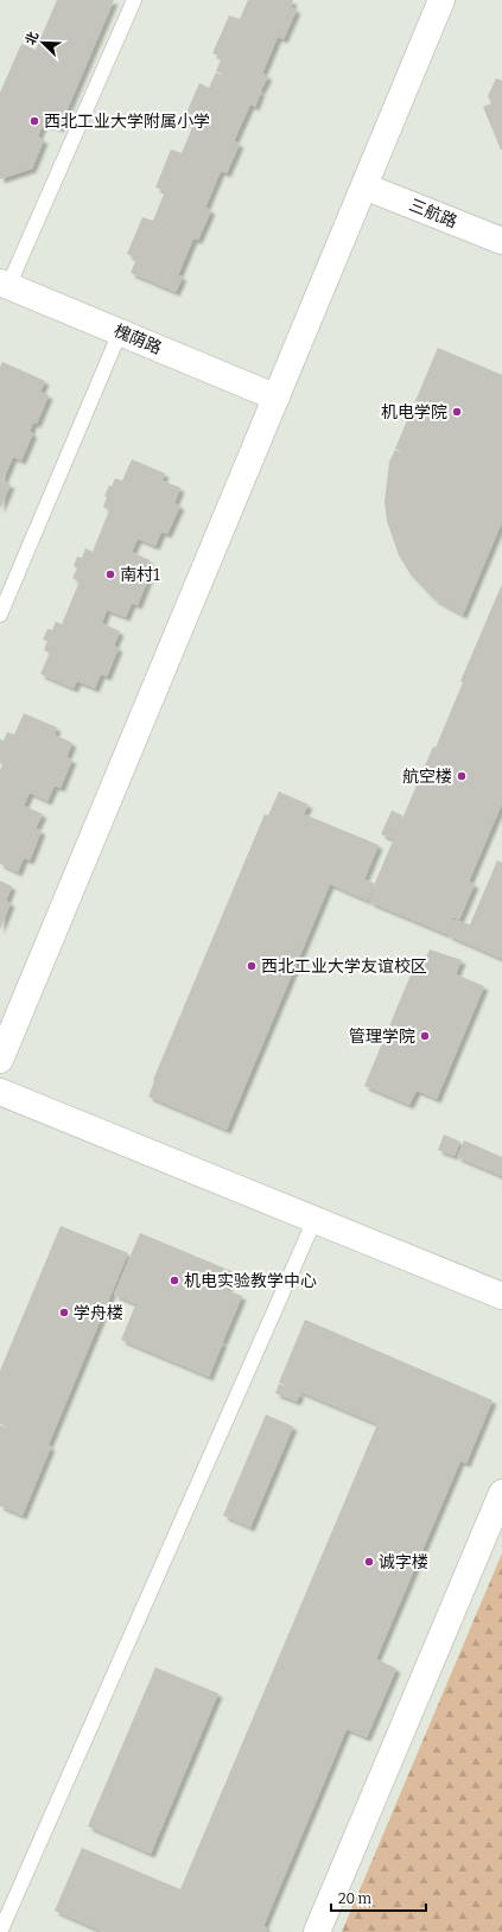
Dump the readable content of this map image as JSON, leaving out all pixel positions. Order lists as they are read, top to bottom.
{
  "streets": {
    "street": ["三航路", "槐荫路"]
  },
  "places": [
    "西北工业大学附属小学",
    "机电学院",
    "南村1",
    "航空楼",
    "西北工业大学友谊校区",
    "管理学院",
    "机电实验教学中心",
    "学舟楼",
    "诚字楼"
  ],
  "scale_bar": "20 m",
  "north": "top left"
}
